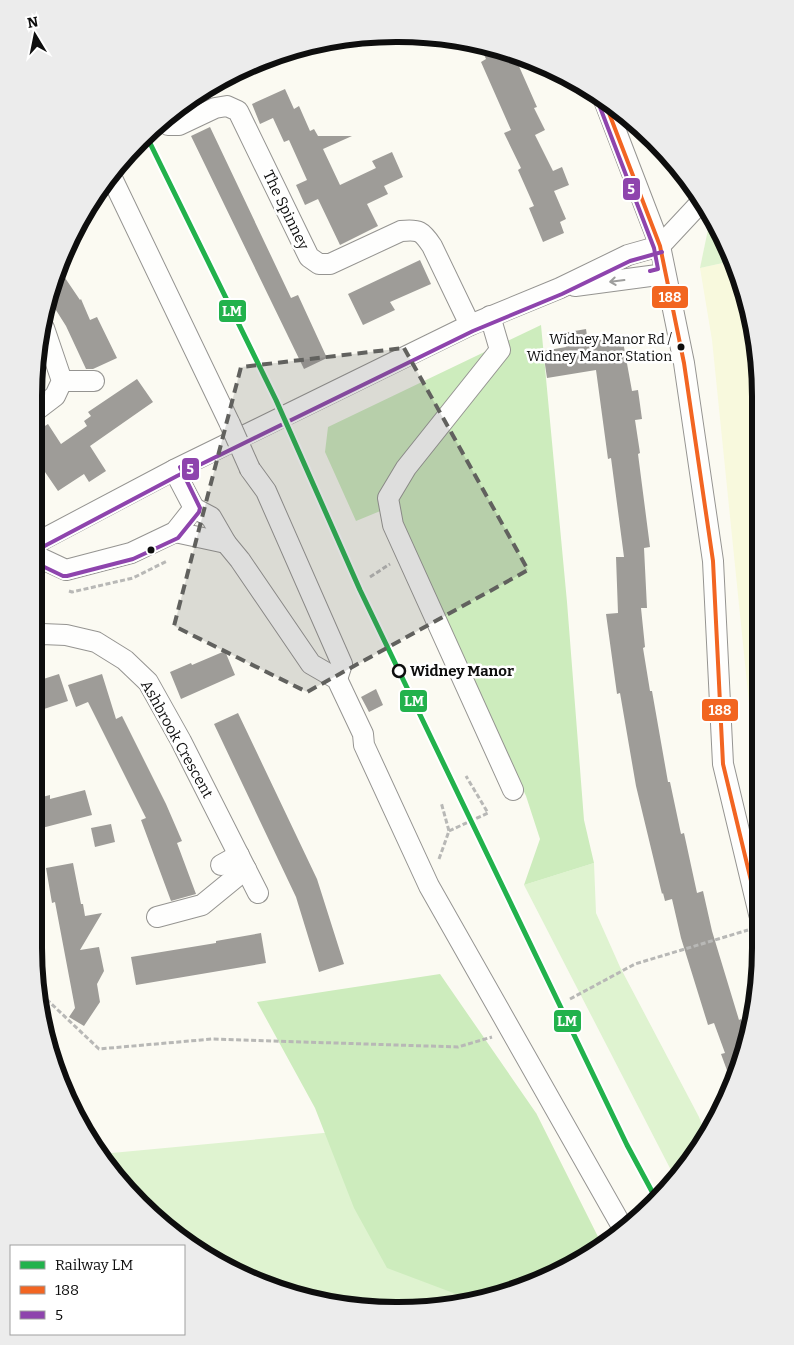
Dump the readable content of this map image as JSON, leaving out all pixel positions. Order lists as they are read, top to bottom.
{
  "streets": {
    "street": ["The Spinney", "Ashbrook Crescent"]
  },
  "places": ["Widney Manor Rd / Widney Manor Station", "Widney Manor"],
  "lines": ["transit line 5", "transit line 188", "rail line LM"],
  "legend": ["Railway LM", "188", "5"],
  "north": "top"
}
